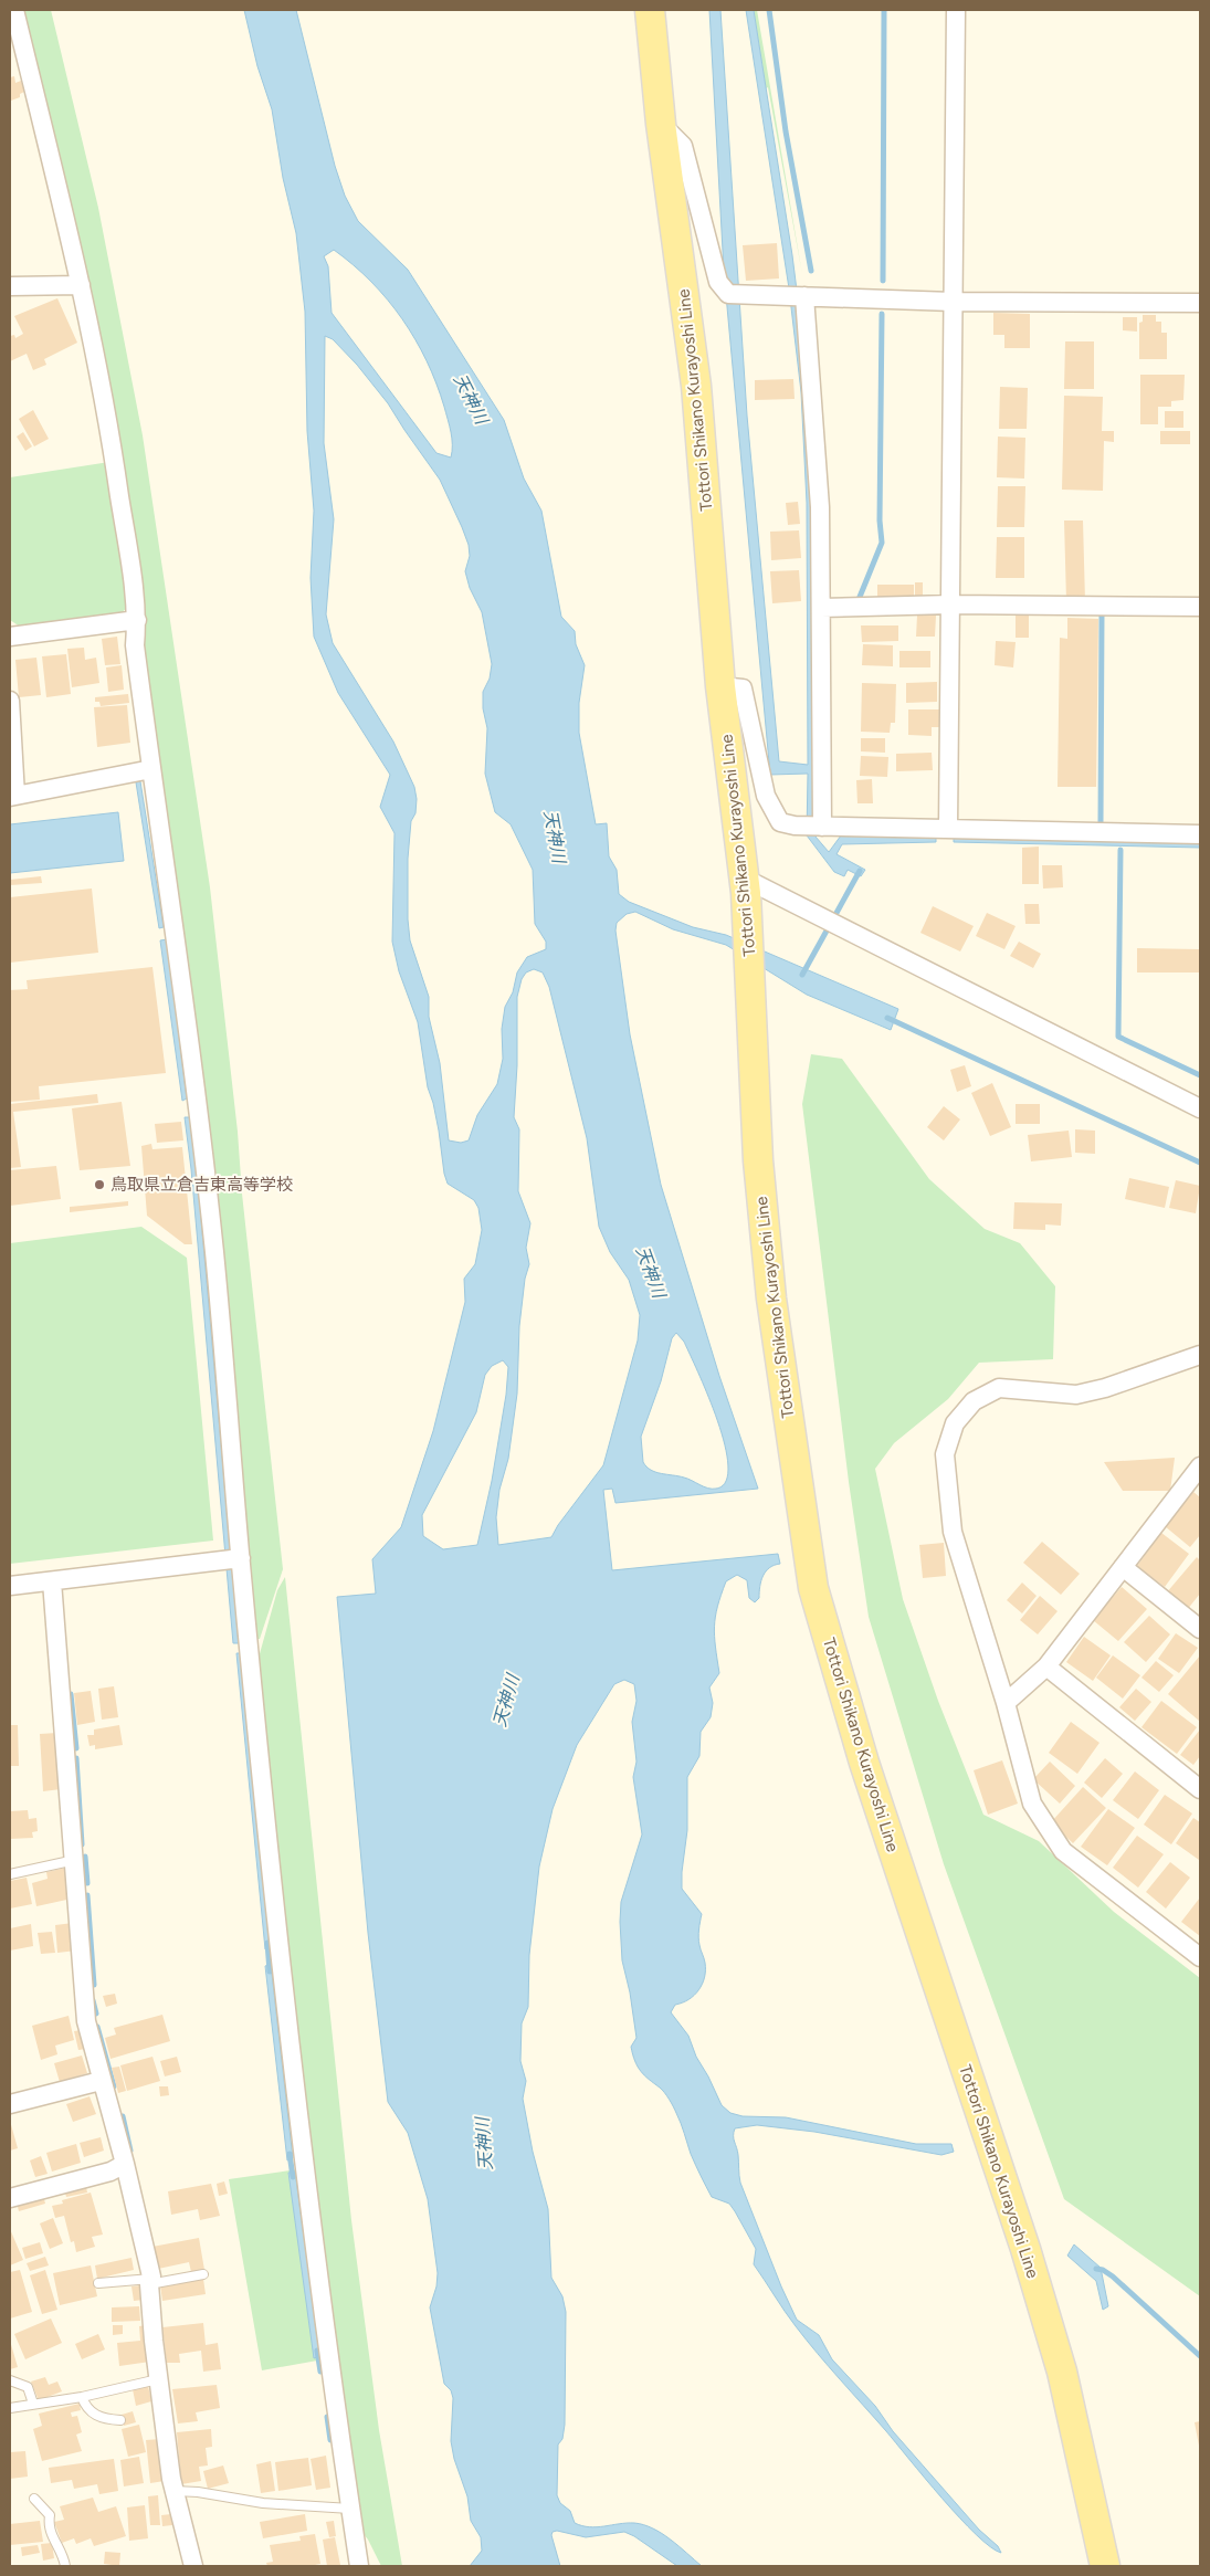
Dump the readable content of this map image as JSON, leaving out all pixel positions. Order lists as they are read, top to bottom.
{
  "streets": {
    "main road": ["Tottori Shikano Kurayoshi Line"]
  },
  "water": ["天神川"],
  "places": ["鳥取県立倉吉東高等学校"]
}
